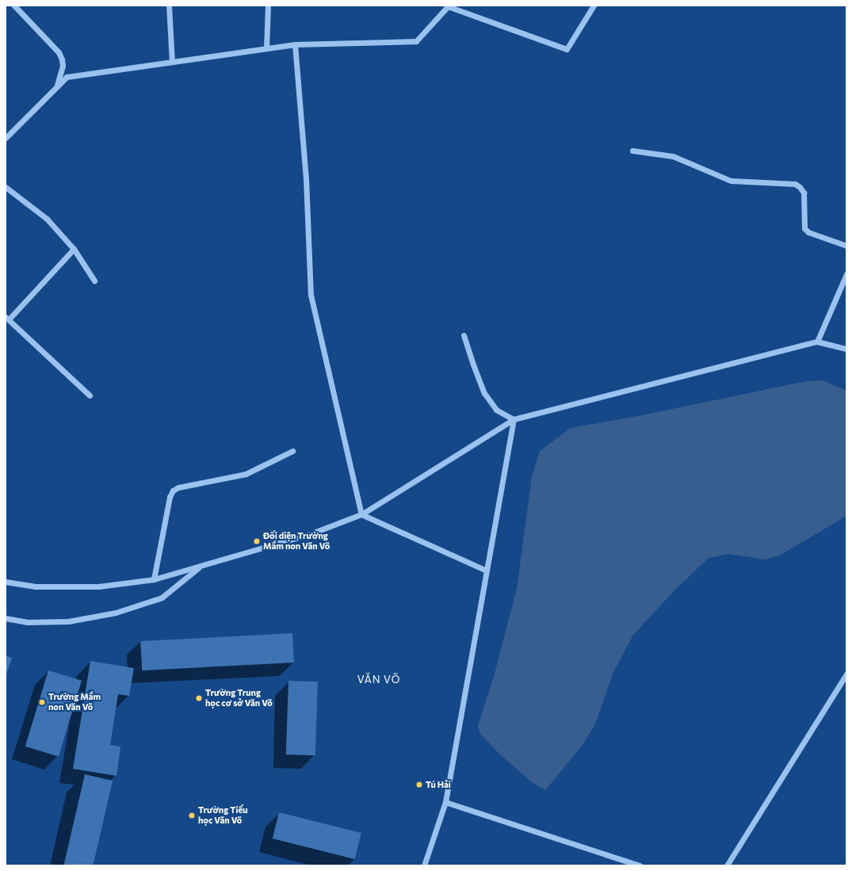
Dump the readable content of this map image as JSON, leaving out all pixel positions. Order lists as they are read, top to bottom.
{
  "districts": ["VĂN VÕ"],
  "places": [
    "Đối diện Trường Mầm non Văn Võ",
    "Trường Trung học cơ sở Văn Võ",
    "Trường Mầm non Văn Võ",
    "Tú Hải",
    "Trường Tiểu học Văn Võ"
  ]
}
